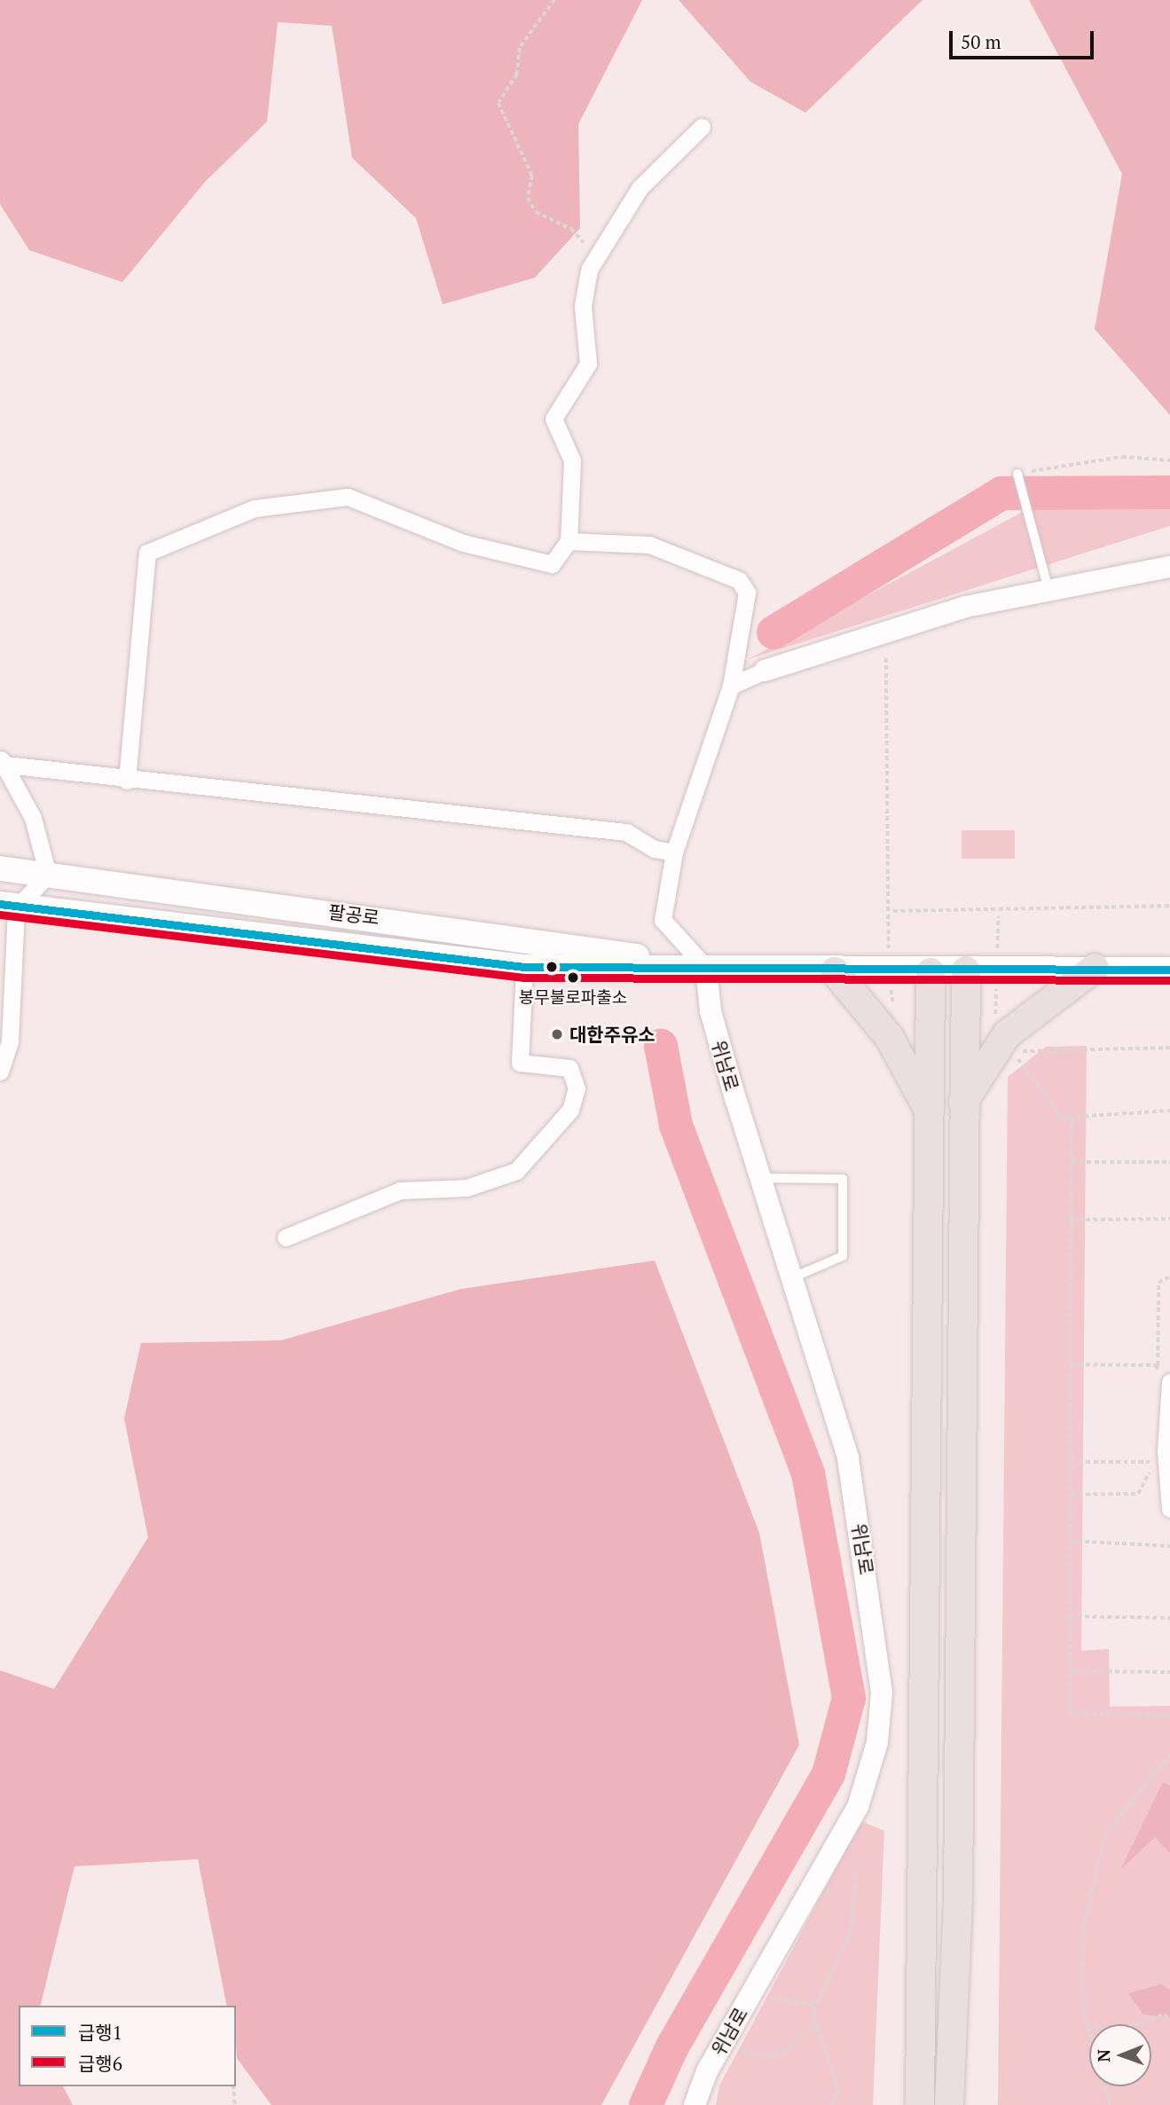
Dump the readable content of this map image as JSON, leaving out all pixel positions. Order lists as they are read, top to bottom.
{
  "streets": {
    "main road": ["팔공로"],
    "street": ["위남로"]
  },
  "crossings": [
    ["팔공로", "위남로"]
  ],
  "places": ["봉무불로파출소", "대한주유소"],
  "lines": ["transit line 급행1", "transit line 급행6"],
  "legend": ["급행1", "급행6"],
  "scale_bar": "50 m",
  "north": "left"
}
